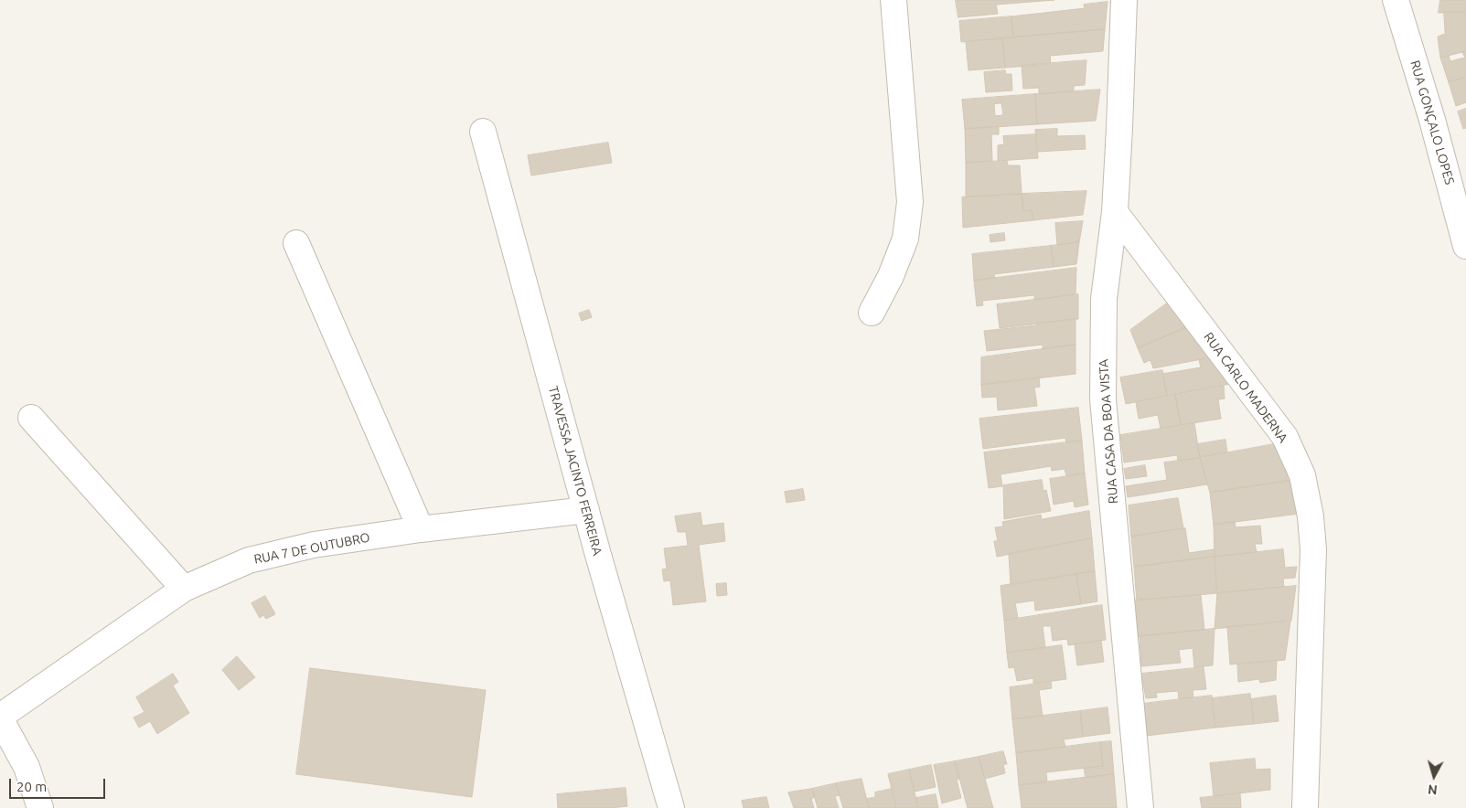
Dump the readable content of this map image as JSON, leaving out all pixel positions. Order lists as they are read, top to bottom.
{
  "streets": {
    "street": [
      "RUA GONÇALO LOPES",
      "RUA CARLO MADERNA",
      "RUA CASA DA BOA VISTA",
      "TRAVESSA JACINTO FERREIRA",
      "RUA 7 DE OUTUBRO"
    ]
  },
  "crossings": [
    ["RUA CARLO MADERNA", "RUA CASA DA BOA VISTA"],
    ["TRAVESSA JACINTO FERREIRA", "RUA 7 DE OUTUBRO"]
  ],
  "scale_bar": "20 m",
  "north": "bottom"
}
